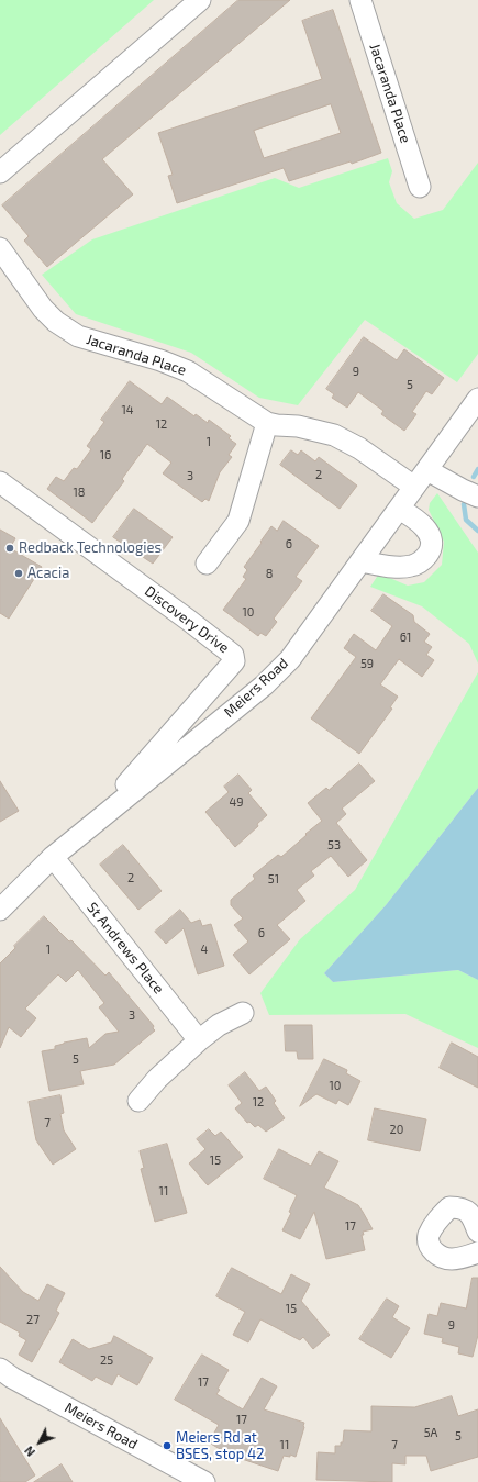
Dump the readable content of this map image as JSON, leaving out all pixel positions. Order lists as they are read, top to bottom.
{
  "streets": {
    "street": [
      "Jacaranda Place",
      "Discovery Drive",
      "Meiers Road",
      "St Andrews Place"
    ]
  },
  "crossings": [
    ["Jacaranda Place", "Meiers Road"],
    ["Discovery Drive", "Meiers Road"],
    ["Meiers Road", "St Andrews Place"]
  ],
  "places": ["Redback Technologies", "Acacia", "Meiers Rd at BSES, stop 42"],
  "house_numbers": [
    "9",
    "5",
    "14",
    "12",
    "1",
    "16",
    "2",
    "3",
    "18",
    "6",
    "8",
    "10",
    "61",
    "59",
    "49",
    "53",
    "2",
    "51",
    "6",
    "1",
    "4",
    "3",
    "5",
    "10",
    "12",
    "7",
    "20",
    "15",
    "11",
    "17",
    "15",
    "27",
    "9",
    "25",
    "17",
    "17",
    "5A",
    "5",
    "11",
    "7"
  ],
  "north": "bottom left"
}
